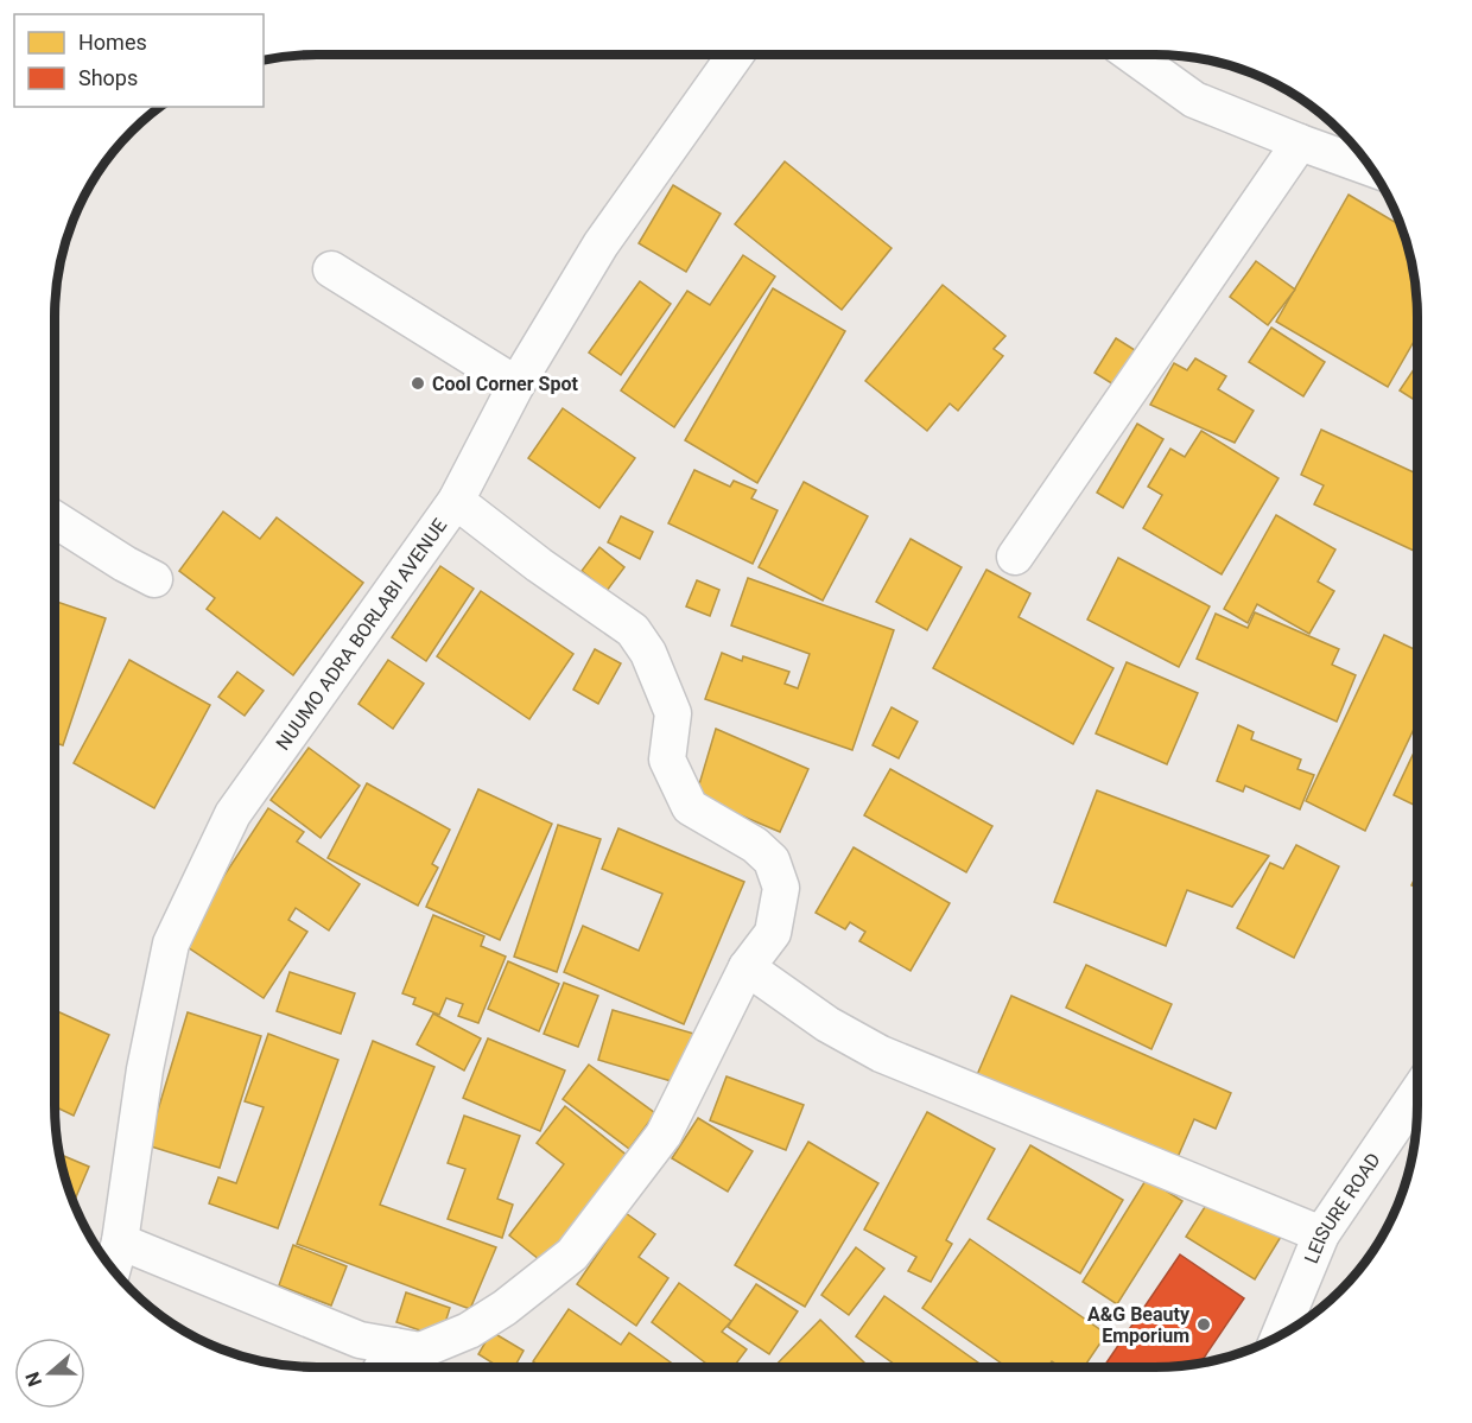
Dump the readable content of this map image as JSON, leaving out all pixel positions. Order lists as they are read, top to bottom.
{
  "streets": {
    "street": ["NUUMO ADRA BORLABI AVENUE", "LEISURE ROAD"]
  },
  "places": ["Cool Corner Spot", "A&G Beauty Emporium"],
  "legend": ["Homes", "Shops"],
  "north": "left"
}
